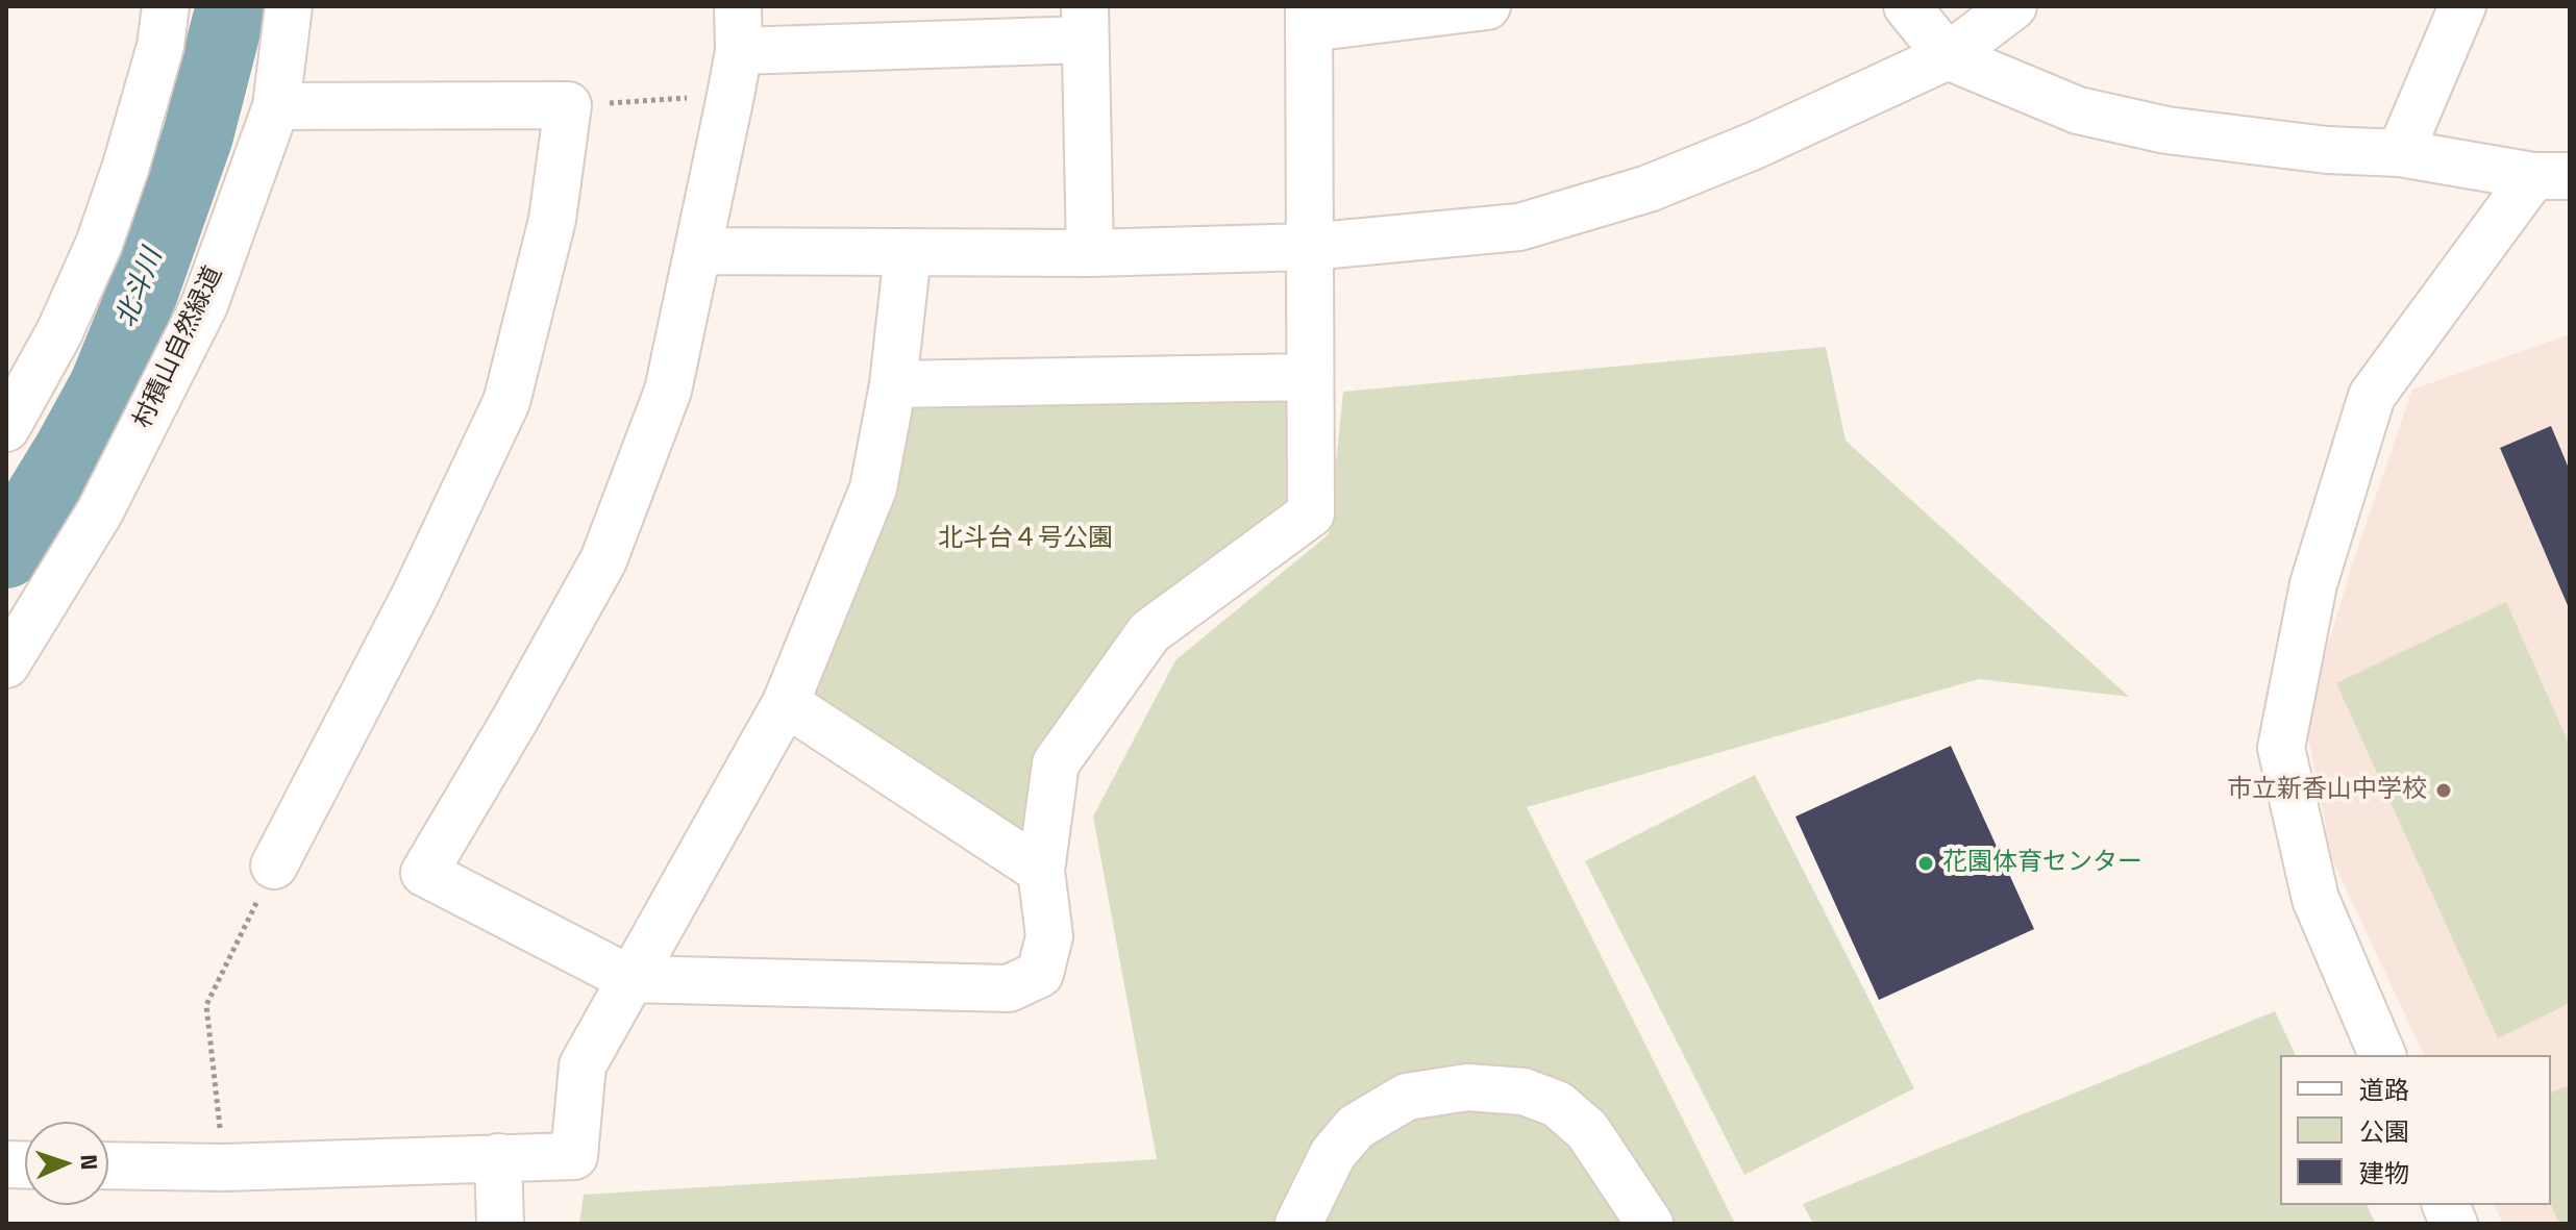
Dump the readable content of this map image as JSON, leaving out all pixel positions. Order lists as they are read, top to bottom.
{
  "streets": {
    "street": ["村積山自然緑道"]
  },
  "water": ["北斗川"],
  "parks": ["北斗台４号公園"],
  "places": ["市立新香山中学校", "花園体育センター"],
  "legend": ["道路", "公園", "建物"],
  "north": "right"
}
